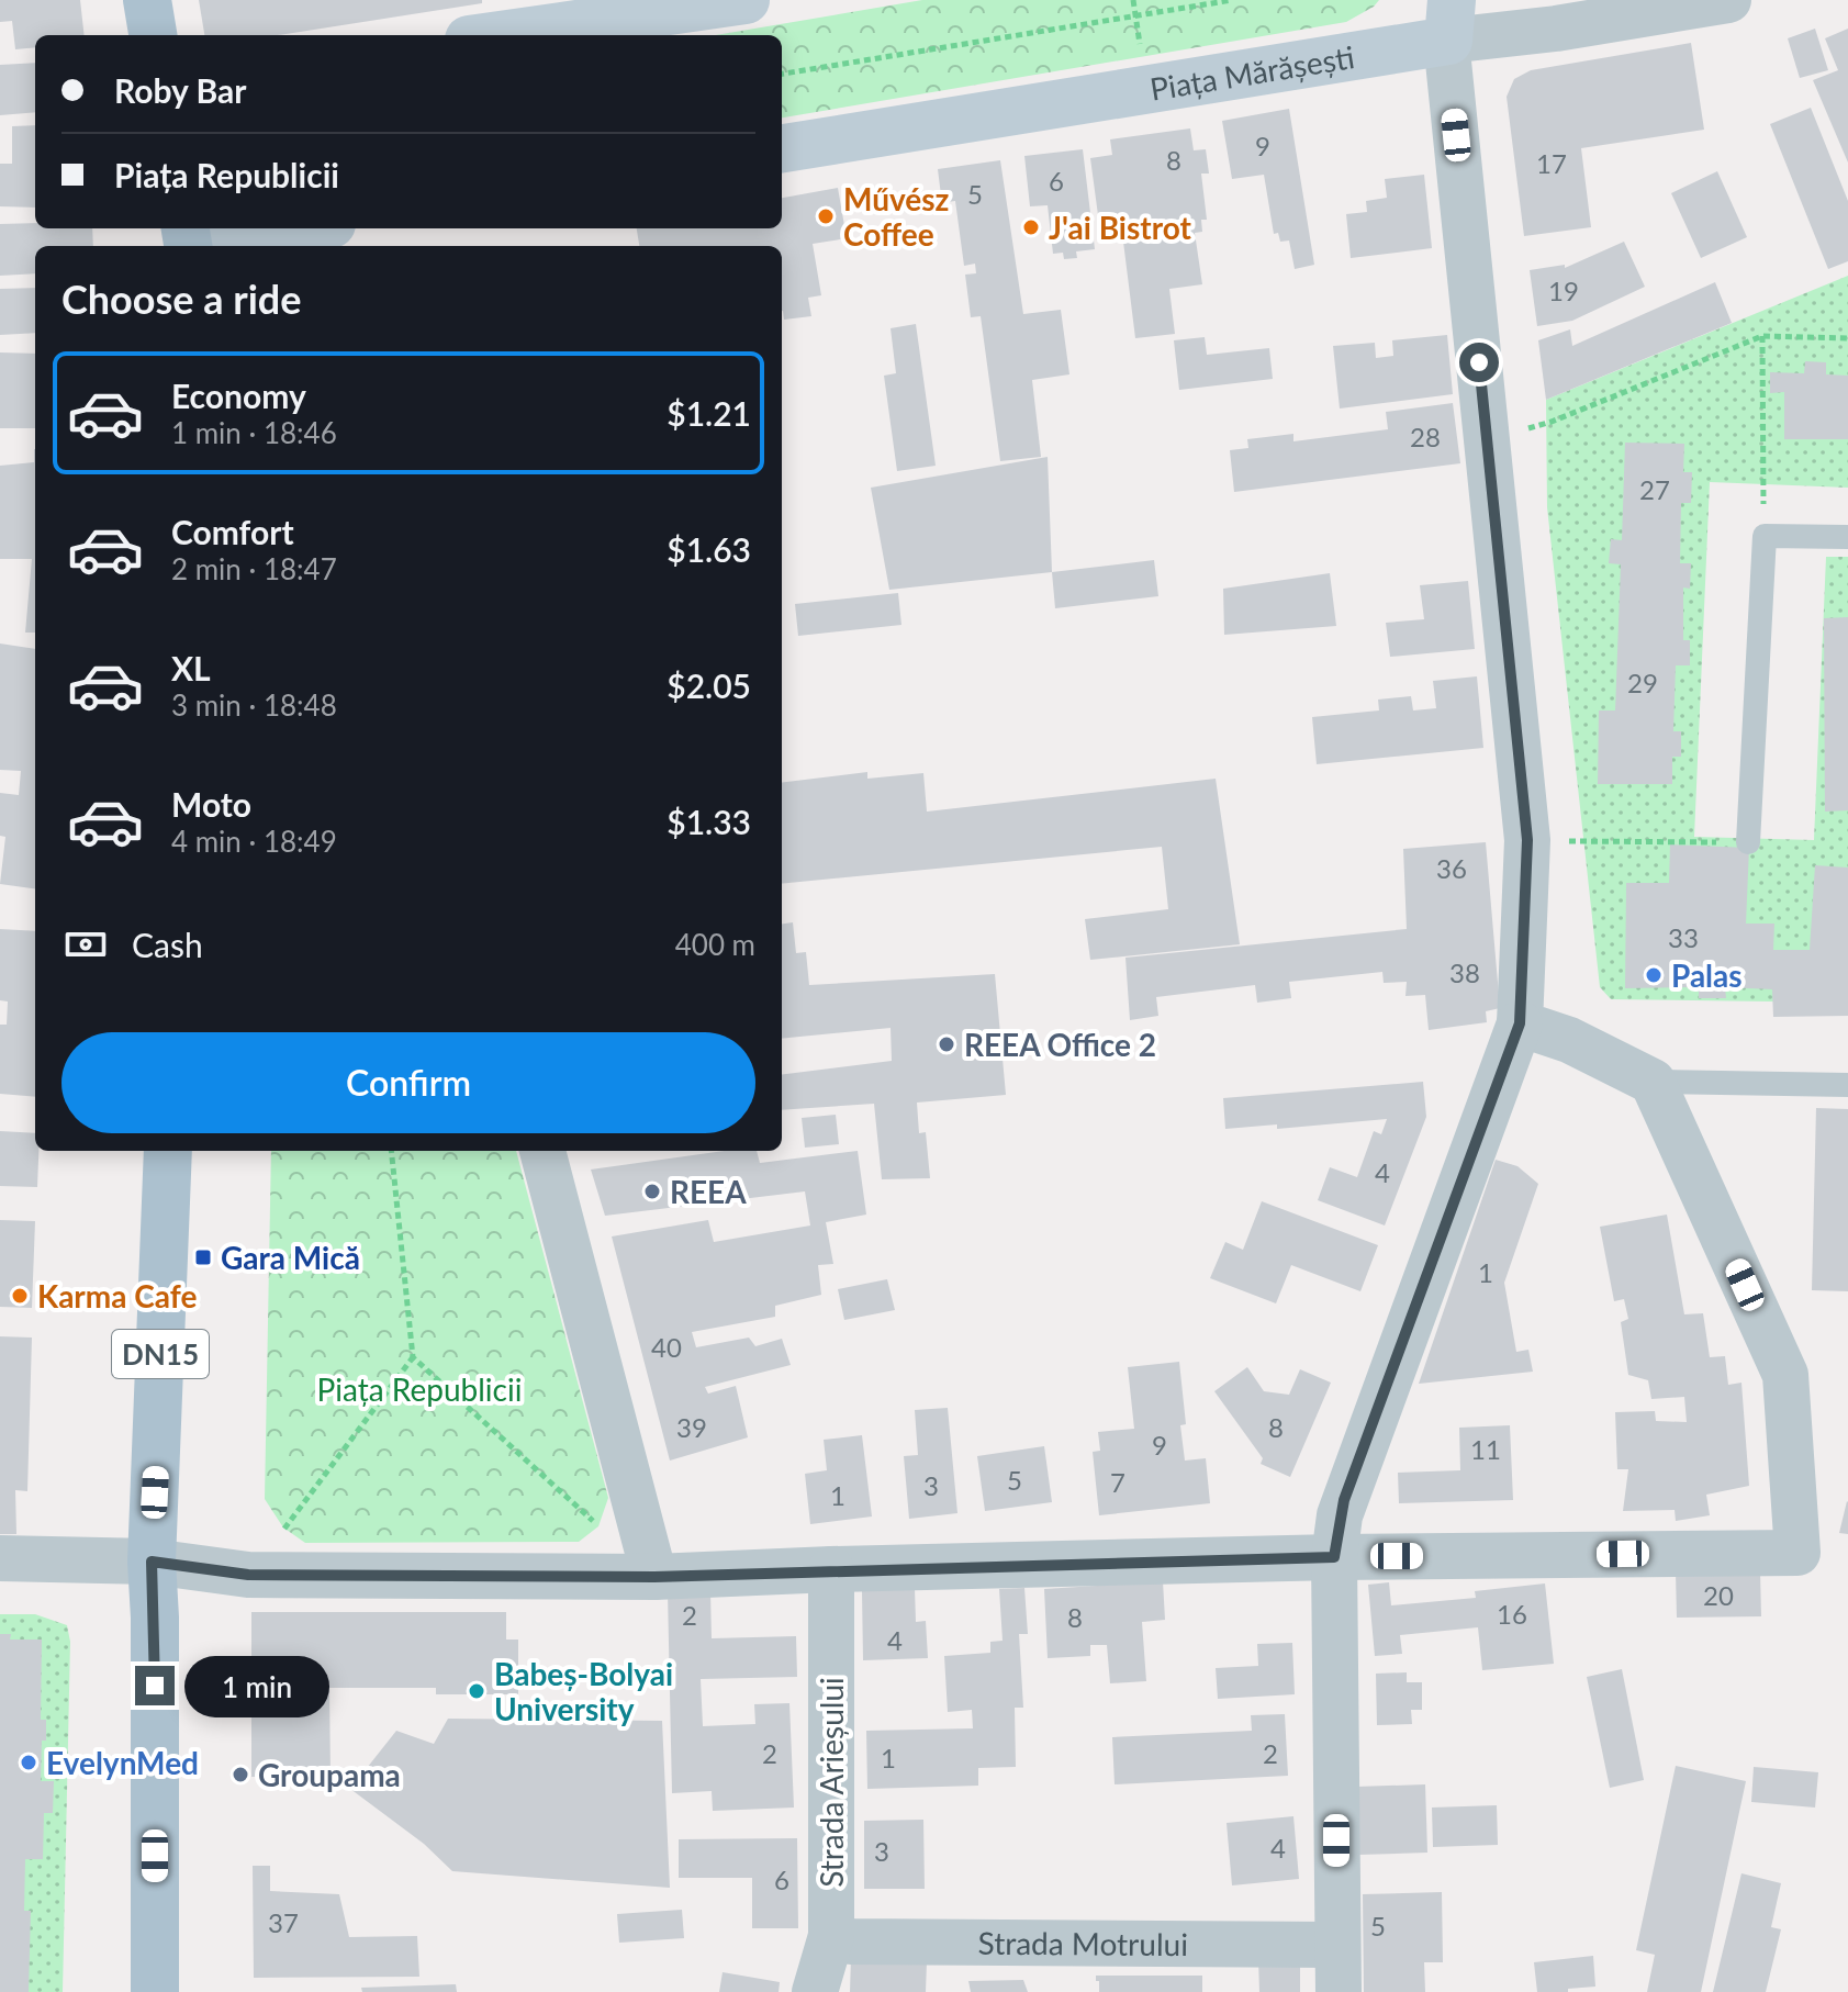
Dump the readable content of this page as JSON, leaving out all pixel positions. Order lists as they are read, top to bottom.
{
  "streets": {
    "main road": ["Piața Mărășești", "DN15"],
    "street": ["Strada Arieșului", "Strada Motrului"]
  },
  "crossings": [
    ["Strada Arieșului", "Strada Motrului"]
  ],
  "parks": ["Piața Republicii"],
  "places": {
    "other": [
      "Művész Coffee",
      "J'ai Bistrot",
      "Palas",
      "REEA Office 2",
      "REEA",
      "Karma Cafe",
      "Babeș-Bolyai University",
      "EvelynMed",
      "Groupama"
    ],
    "transit": ["Gara Mică"]
  },
  "house_numbers": [
    "9",
    "8",
    "17",
    "6",
    "5",
    "19",
    "28",
    "27",
    "29",
    "36",
    "33",
    "38",
    "4",
    "1",
    "40",
    "39",
    "8",
    "9",
    "11",
    "5",
    "7",
    "3",
    "1",
    "20",
    "16",
    "2",
    "8",
    "4",
    "2",
    "2",
    "1",
    "4",
    "3",
    "6",
    "37",
    "5"
  ],
  "page": {
    "banner": ["Roby Bar", "Piața Republicii"],
    "heading": "Choose a ride",
    "list": [
      {
        "name": "Economy",
        "note": "1 min · 18:46",
        "value": "$1.21"
      },
      {
        "name": "Comfort",
        "note": "2 min · 18:47",
        "value": "$1.63"
      },
      {
        "name": "XL",
        "note": "3 min · 18:48",
        "value": "$2.05"
      },
      {
        "name": "Moto",
        "note": "4 min · 18:49",
        "value": "$1.33"
      }
    ],
    "pay": ["Cash", "400 m"],
    "buttons": "Confirm",
    "bubble": "1 min"
  }
}
